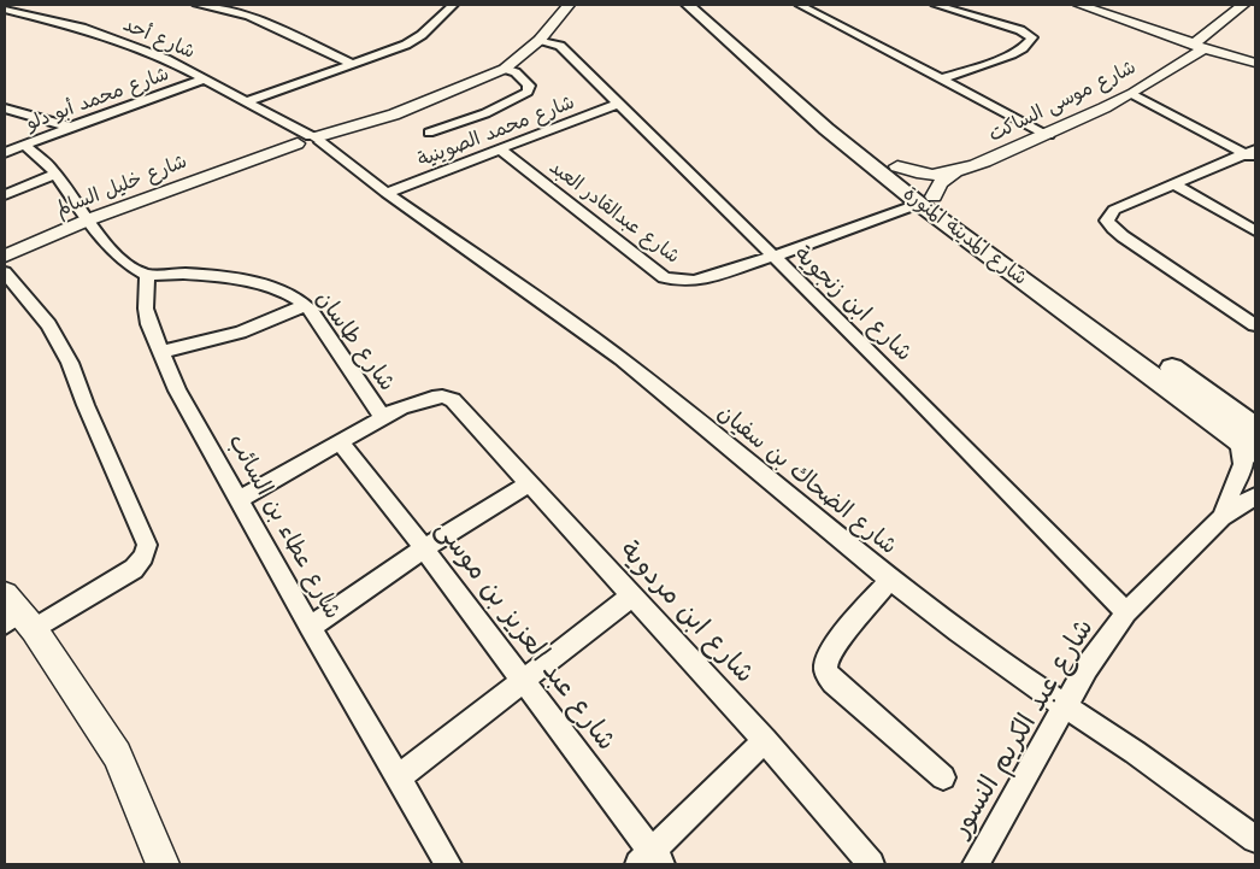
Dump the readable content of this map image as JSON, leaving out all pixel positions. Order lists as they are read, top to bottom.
{
  "streets": {
    "main road": ["شارع المدينة المنورة"],
    "street": [
      "شارع أحد",
      "شارع محمد أبو دلو",
      "شارع موسى الساكت",
      "شارع محمد الصوينية",
      "شارع خليل السالم",
      "شارع عبدالقادر العبد",
      "شارع ابن زنجوية",
      "شارع طاسان",
      "شارع الضحاك بن سفيان",
      "شارع عطاء بن السائب",
      "شارع ابن مردوية",
      "شارع عبد العزيز بن موسى",
      "شارع عبد الكريم النسور"
    ]
  },
  "crossings": [
    ["شارع أحد", "شارع محمد أبو دلو"],
    ["شارع أحد", "شارع خليل السالم"],
    ["شارع أحد", "شارع الضحاك بن سفيان"],
    ["شارع موسى الساكت", "شارع عبدالقادر العبد"],
    ["شارع موسى الساكت", "شارع المدينة المنورة"],
    ["شارع محمد الصوينية", "شارع عبدالقادر العبد"],
    ["شارع محمد الصوينية", "شارع ابن زنجوية"],
    ["شارع محمد الصوينية", "شارع الضحاك بن سفيان"],
    ["شارع خليل السالم", "شارع ابن زنجوية"],
    ["شارع خليل السالم", "شارع الضحاك بن سفيان"],
    ["شارع عبدالقادر العبد", "شارع المدينة المنورة"],
    ["شارع عبدالقادر العبد", "شارع ابن زنجوية"],
    ["شارع المدينة المنورة", "شارع عبد الكريم النسور"],
    ["شارع ابن زنجوية", "شارع عبد الكريم النسور"],
    ["شارع طاسان", "شارع عطاء بن السائب"],
    ["شارع طاسان", "شارع ابن مردوية"],
    ["شارع الضحاك بن سفيان", "شارع عبد الكريم النسور"]
  ]
}
